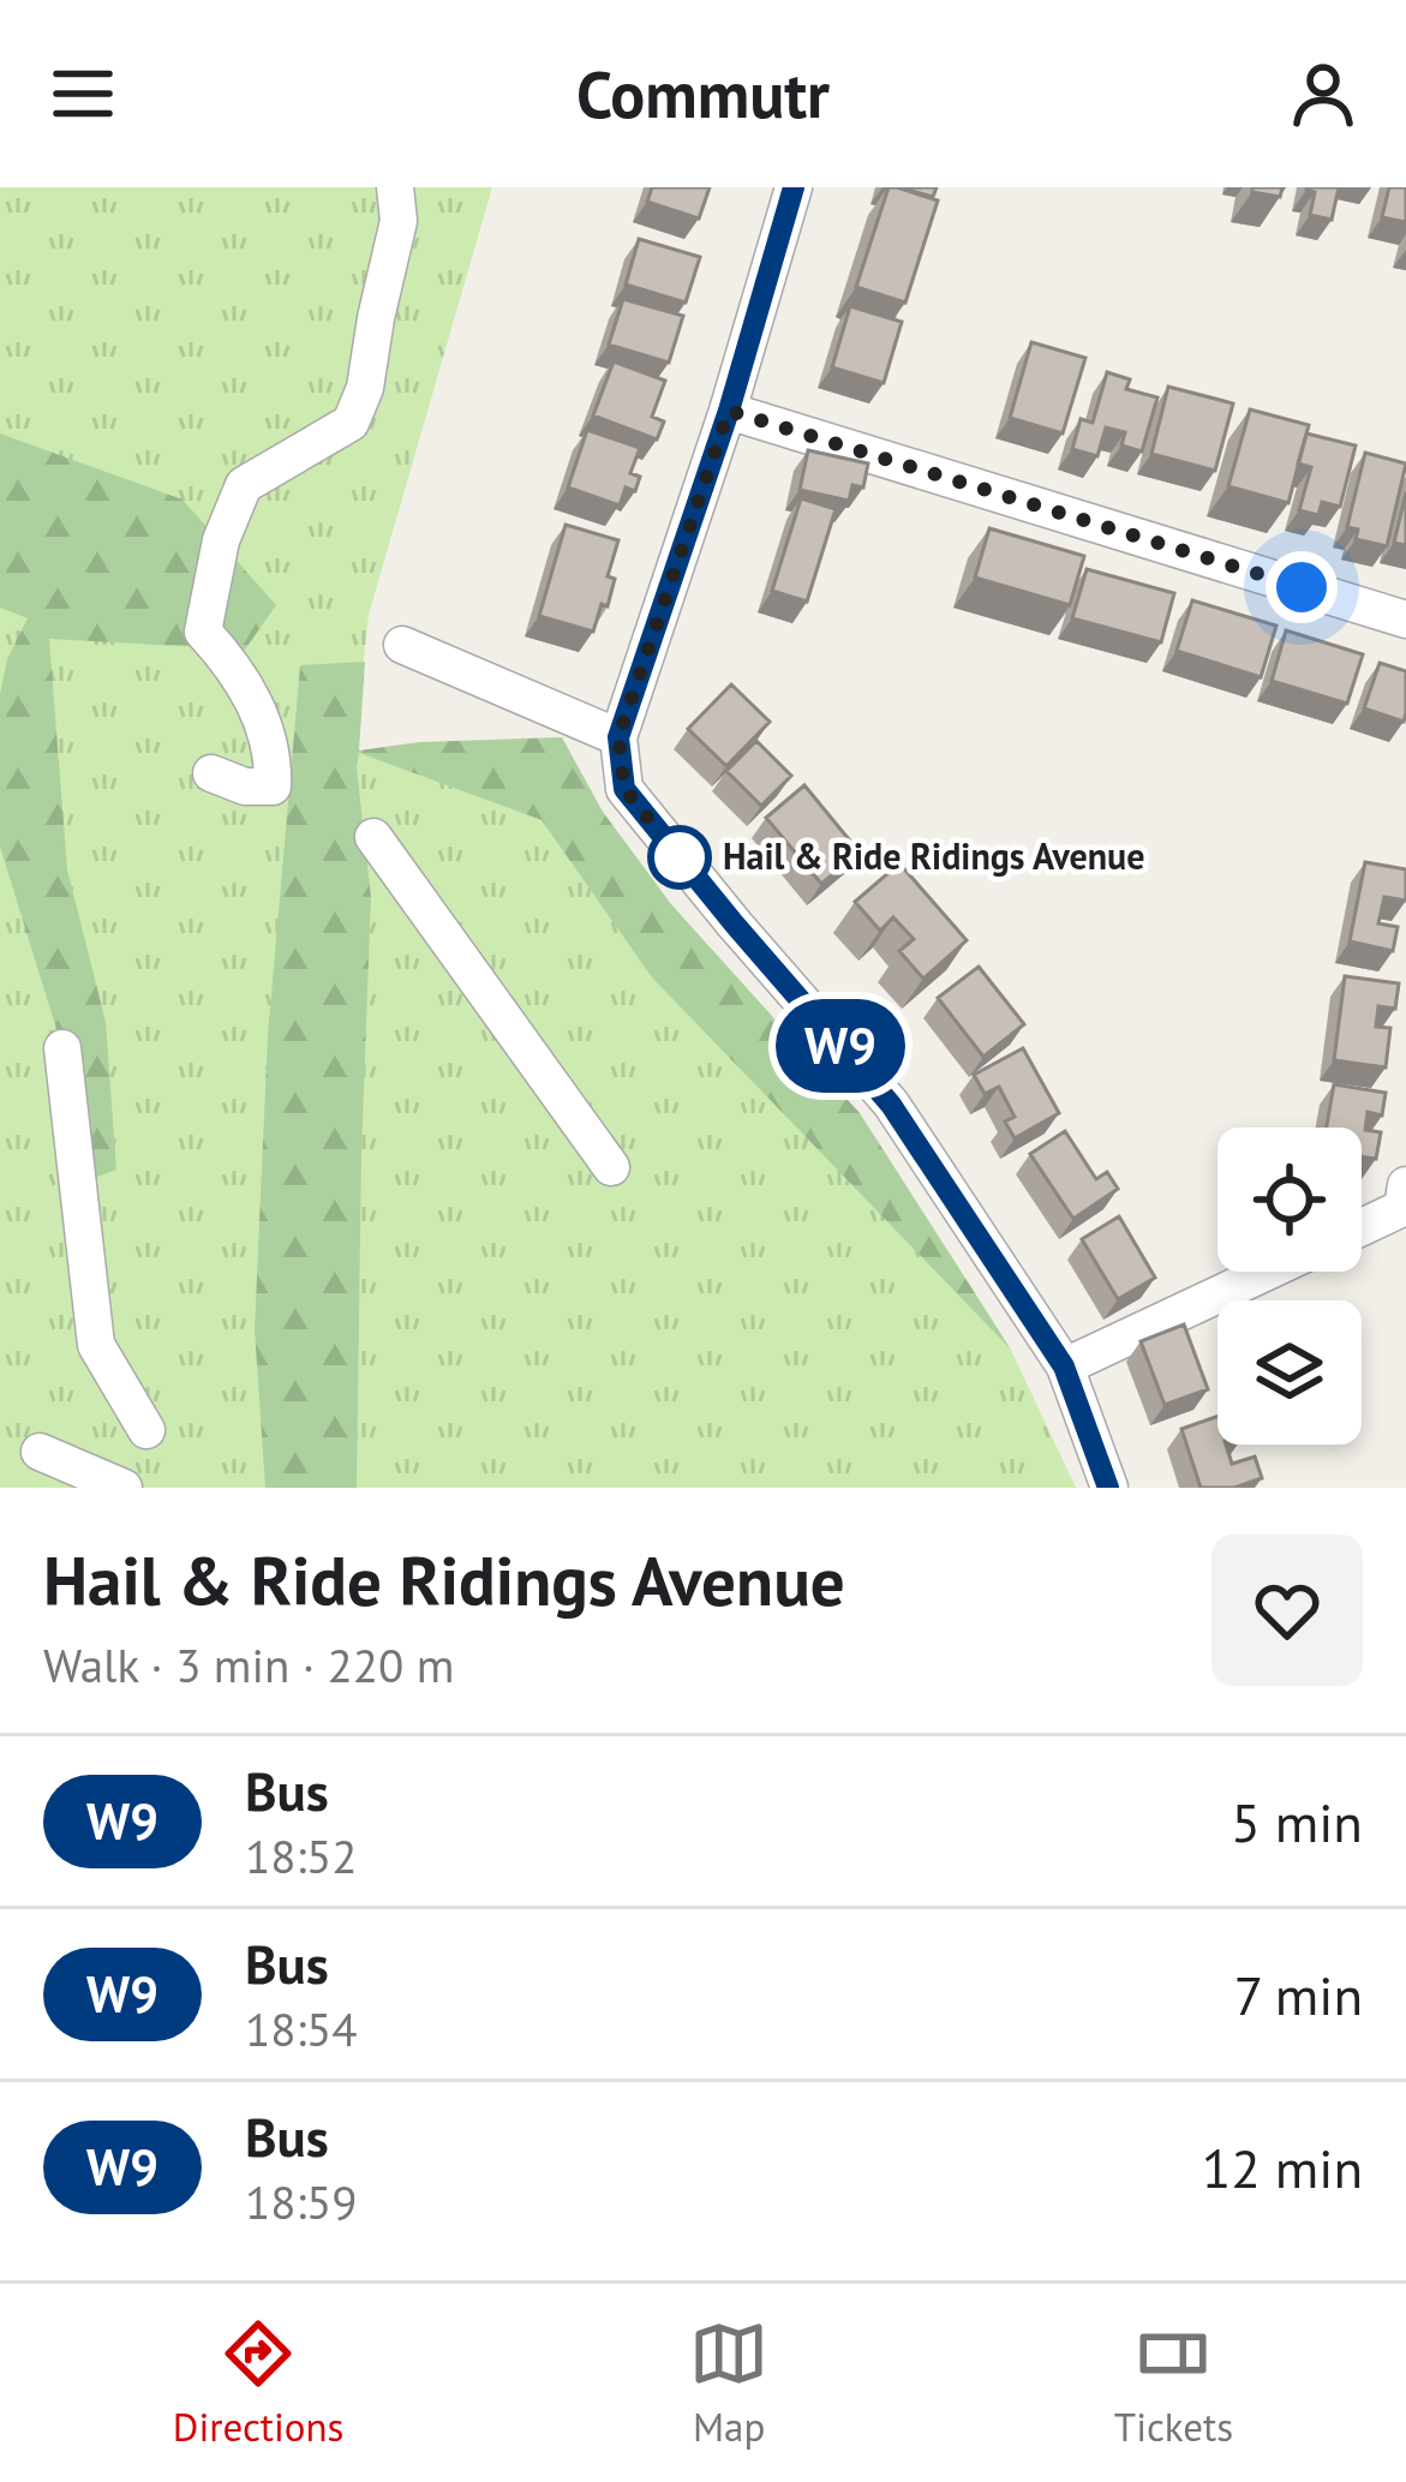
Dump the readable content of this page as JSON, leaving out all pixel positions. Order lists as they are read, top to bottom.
{
  "places": ["Hail & Ride Ridings Avenue"],
  "lines": ["bus line W9"],
  "page": {
    "header": "Commutr",
    "on_map": "W9",
    "heading": ["Hail & Ride Ridings Avenue", "Walk · 3 min · 220 m"],
    "list": [
      {
        "mark": "W9",
        "name": "Bus",
        "note": "18:52",
        "value": "5 min"
      },
      {
        "mark": "W9",
        "name": "Bus",
        "note": "18:54",
        "value": "7 min"
      },
      {
        "mark": "W9",
        "name": "Bus",
        "note": "18:59",
        "value": "12 min"
      }
    ],
    "tabs": ["Directions", "Map", "Tickets"]
  }
}
